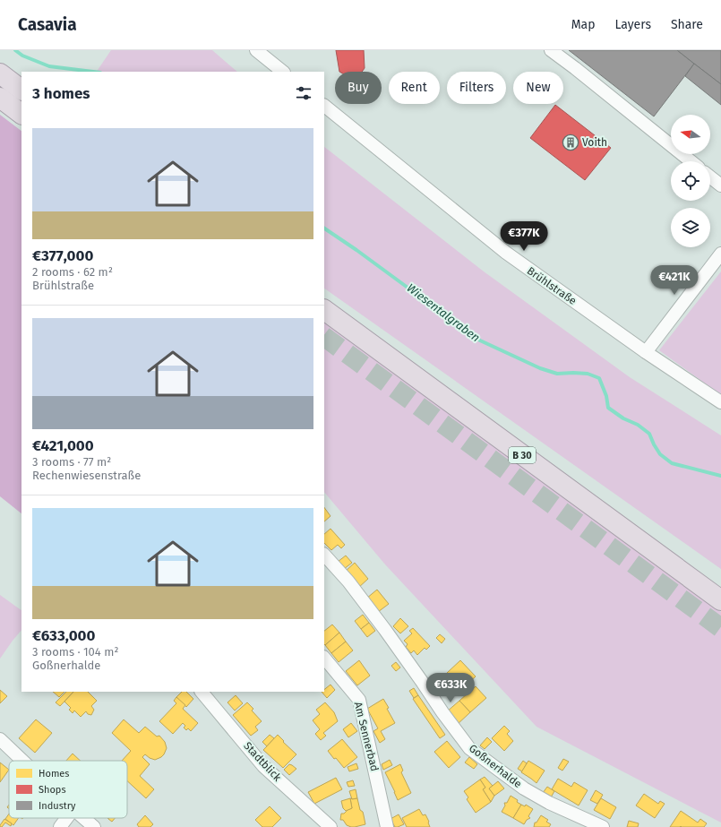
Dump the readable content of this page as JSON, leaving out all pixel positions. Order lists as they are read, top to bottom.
{
  "streets": {
    "highway": ["B 30"],
    "street": [
      "Brühlstraße",
      "Am Sennerbad",
      "Stadtblick",
      "Goßnerhalde"
    ]
  },
  "water": ["Wiesentalgraben"],
  "places": {
    "building": ["Voith"]
  },
  "legend": ["Homes", "Shops", "Industry"],
  "north": "left",
  "page": {
    "header": "Casavia",
    "nav": ["Map", "Layers", "Share"],
    "chip": [
      "Buy",
      "Rent",
      "Filters",
      "New"
    ],
    "heading": "3 homes",
    "list": [
      {
        "name": "€377,000",
        "note": "2 rooms · 62 m² · Brühlstraße"
      },
      {
        "name": "€421,000",
        "note": "3 rooms · 77 m² · Rechenwiesenstraße"
      },
      {
        "name": "€633,000",
        "note": "3 rooms · 104 m² · Goßnerhalde"
      }
    ],
    "price": ["€377K", "€421K", "€633K"]
  }
}
